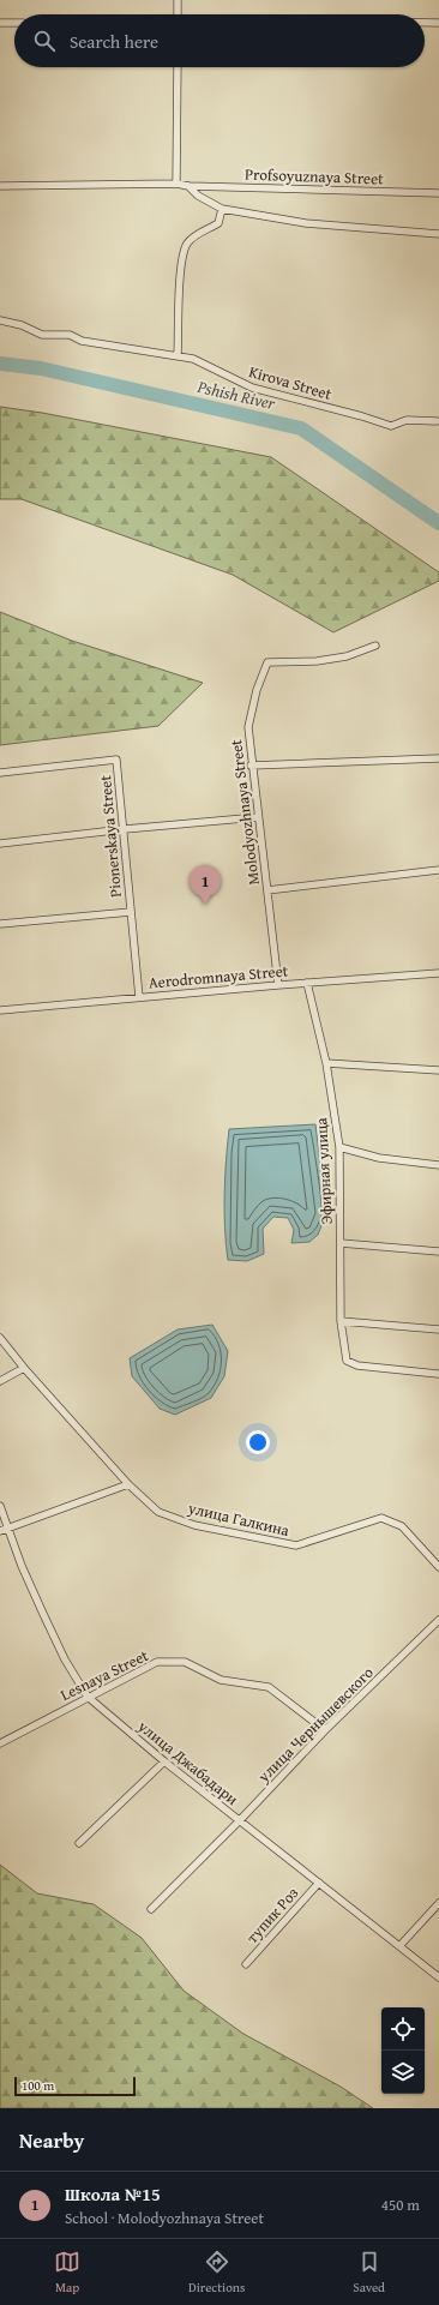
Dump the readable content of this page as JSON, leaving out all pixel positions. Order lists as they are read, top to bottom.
{
  "streets": {
    "street": [
      "Profsoyuznaya Street",
      "Kirova Street",
      "Molodyozhnaya Street",
      "Pionerskaya Street",
      "Aerodromnaya Street",
      "Эфирная улица",
      "улица Галкина",
      "Lesnaya Street",
      "улица Чернышевского",
      "улица Джабадари",
      "тупик Роз"
    ]
  },
  "crossings": [
    ["Molodyozhnaya Street", "Aerodromnaya Street"],
    ["Pionerskaya Street", "Aerodromnaya Street"],
    ["Aerodromnaya Street", "Эфирная улица"],
    ["Lesnaya Street", "улица Чернышевского"],
    ["Lesnaya Street", "улица Джабадари"],
    ["улица Чернышевского", "улица Джабадари"],
    ["улица Джабадари", "тупик Роз"]
  ],
  "water": ["Pshish River"],
  "scale_bar": "100 m",
  "page": {
    "search": "Search here",
    "pins": "1",
    "scale": "100 m",
    "heading": "Nearby",
    "list": [
      {
        "mark": "1",
        "name": "Школа №15",
        "note": "School · Molodyozhnaya Street",
        "value": "450 m"
      }
    ],
    "nav": ["Map", "Directions", "Saved"]
  }
}
